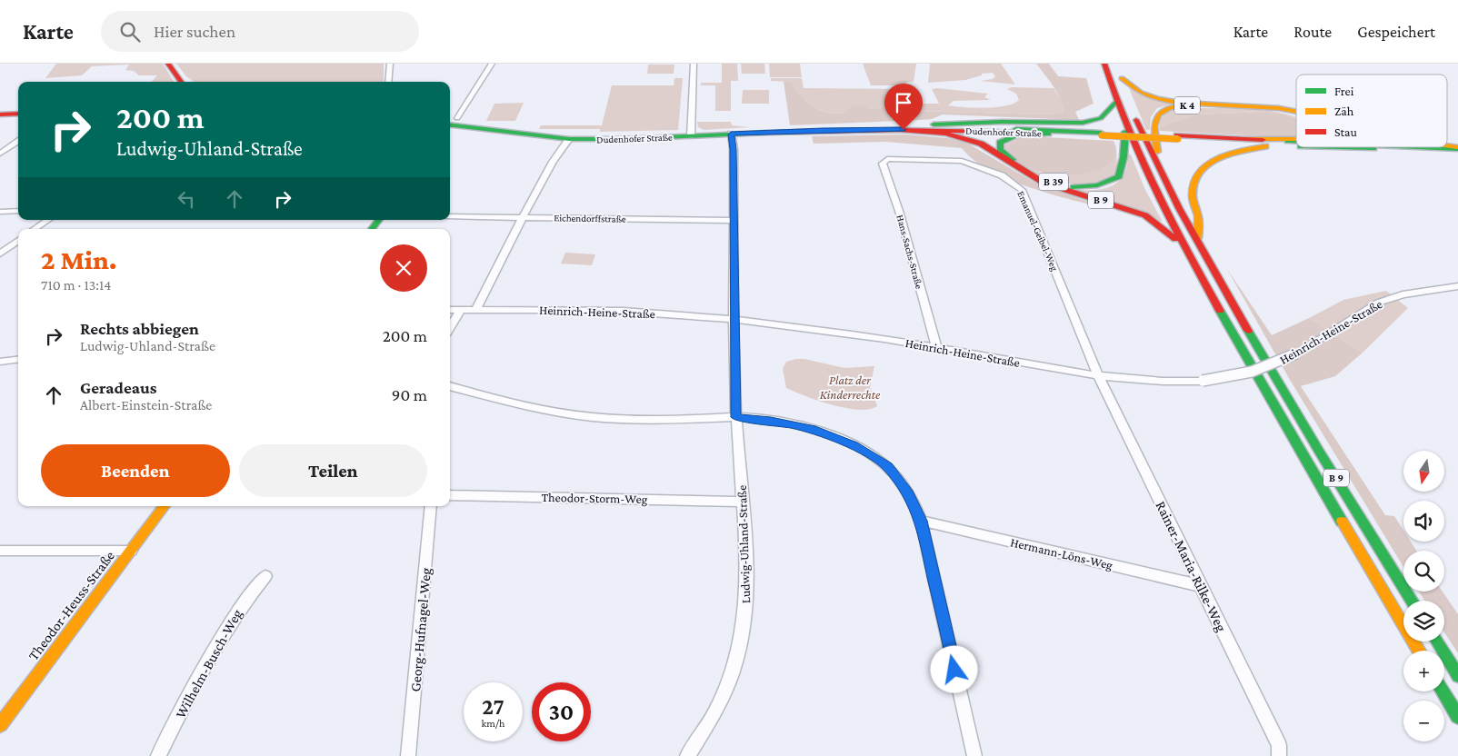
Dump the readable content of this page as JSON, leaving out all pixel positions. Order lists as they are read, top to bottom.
{
  "streets": {
    "main road": [
      "K 4",
      "Dudenhofer Straße",
      "B 39",
      "B 9",
      "Theodor-Heuss-Straße"
    ],
    "street": [
      "Eichendorffstraße",
      "Emanuel-Geibel-Weg",
      "Hans-Sachs-Straße",
      "Heinrich-Heine-Straße",
      "Theodor-Storm-Weg",
      "Ludwig-Uhland-Straße",
      "Hermann-Löns-Weg",
      "Rainer-Maria-Rilke-Weg",
      "Georg-Hufnagel-Weg",
      "Wilhelm-Busch-Weg"
    ]
  },
  "crossings": [
    ["K 4", "B 39"],
    ["K 4", "B 9"],
    ["Dudenhofer Straße", "B 39"],
    ["Dudenhofer Straße", "B 9"],
    ["Dudenhofer Straße", "Ludwig-Uhland-Straße"],
    ["B 39", "B 9"],
    ["Eichendorffstraße", "Ludwig-Uhland-Straße"],
    ["Emanuel-Geibel-Weg", "Hans-Sachs-Straße"],
    ["Emanuel-Geibel-Weg", "Heinrich-Heine-Straße"],
    ["Emanuel-Geibel-Weg", "Rainer-Maria-Rilke-Weg"],
    ["Hans-Sachs-Straße", "Heinrich-Heine-Straße"],
    ["Heinrich-Heine-Straße", "Ludwig-Uhland-Straße"],
    ["Heinrich-Heine-Straße", "Rainer-Maria-Rilke-Weg"],
    ["Theodor-Storm-Weg", "Ludwig-Uhland-Straße"],
    ["Hermann-Löns-Weg", "Rainer-Maria-Rilke-Weg"]
  ],
  "parks": ["Platz der Kinderrechte"],
  "legend": ["Frei", "Zäh", "Stau"],
  "north": "bottom",
  "page": {
    "header": "Karte",
    "search": "Hier suchen",
    "nav": ["Karte", "Route", "Gespeichert"],
    "turn": ["200 m", "Ludwig-Uhland-Straße"],
    "heading": ["2 Min.", "710 m · 13:14"],
    "list": [
      {
        "name": "Rechts abbiegen",
        "note": "Ludwig-Uhland-Straße",
        "value": "200 m"
      },
      {
        "name": "Geradeaus",
        "note": "Albert-Einstein-Straße",
        "value": "90 m"
      }
    ],
    "buttons": ["Beenden", "Teilen"],
    "map_buttons": ["+", "−"],
    "speed": "27 km/h",
    "limit": "30"
  }
}
